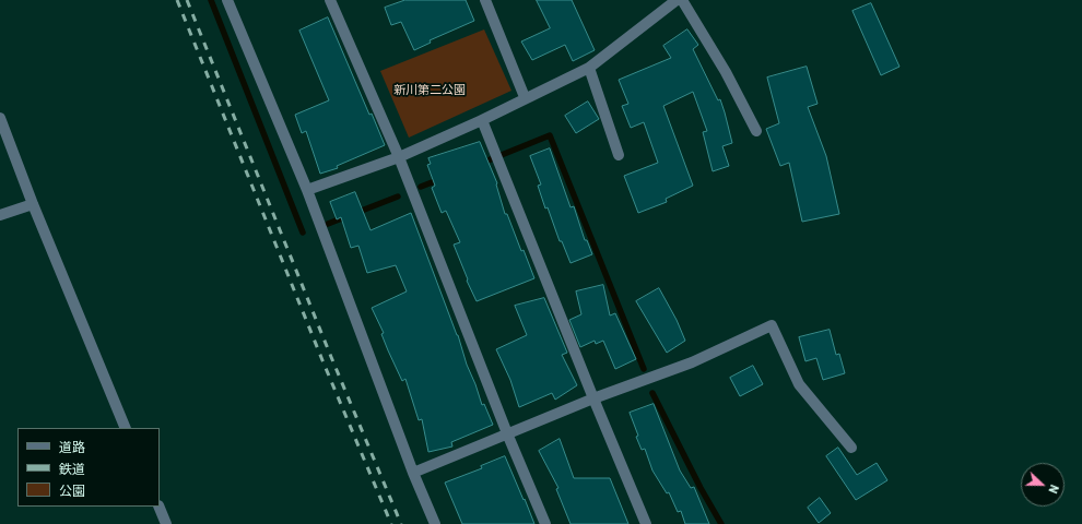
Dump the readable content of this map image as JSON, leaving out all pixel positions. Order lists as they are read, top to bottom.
{
  "parks": ["新川第二公園"],
  "legend": ["道路", "鉄道", "公園"],
  "north": "right"
}
